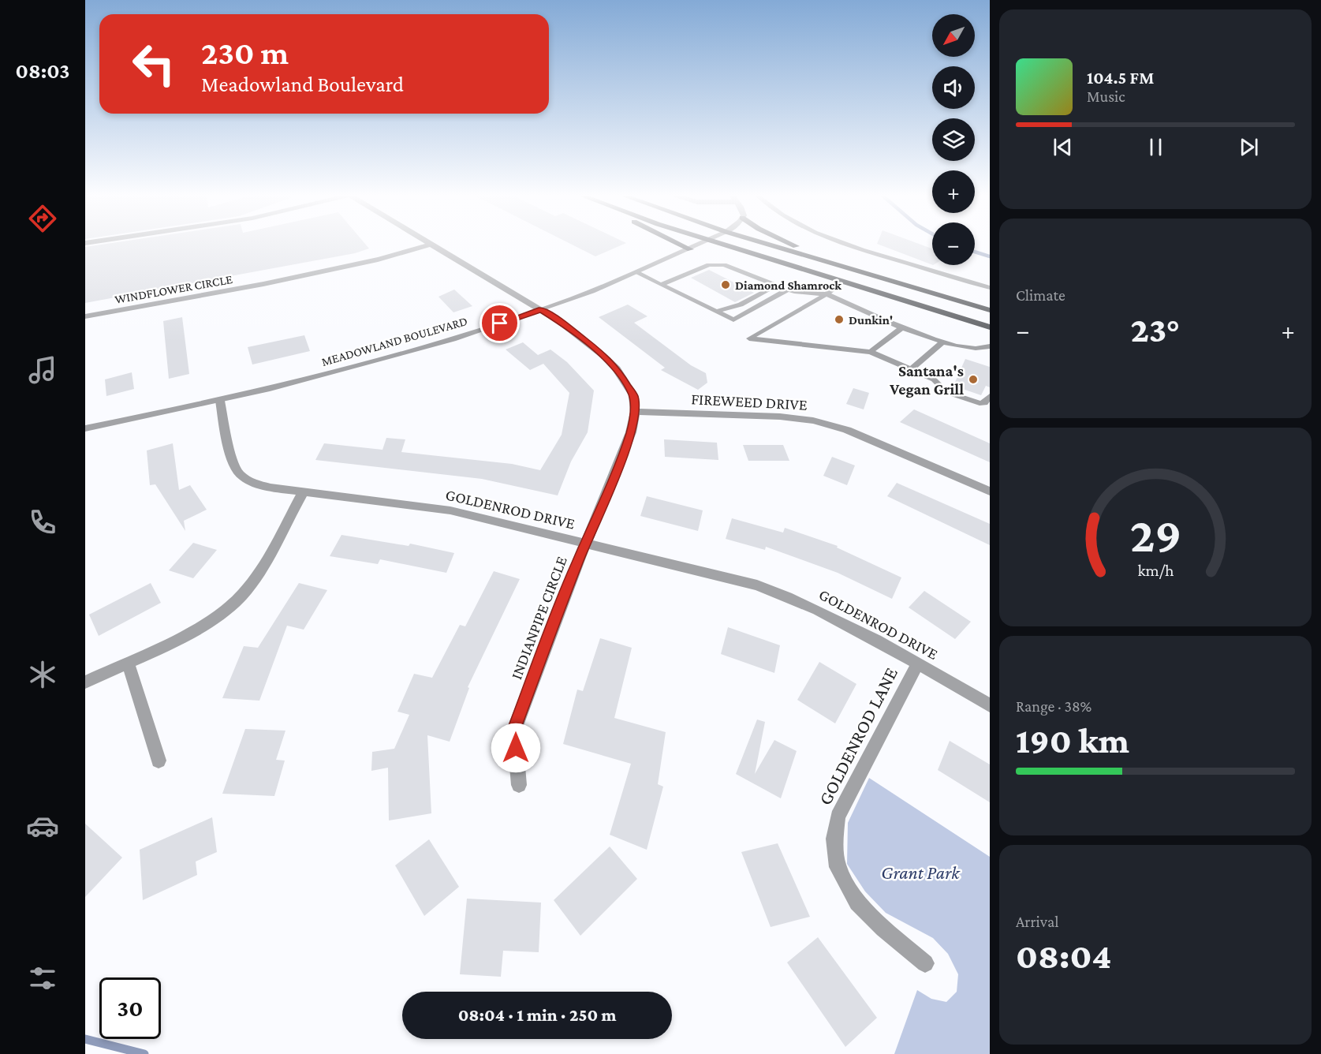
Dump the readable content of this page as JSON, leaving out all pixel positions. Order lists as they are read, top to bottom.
{
  "streets": {
    "street": [
      "WINDFLOWER CIRCLE",
      "MEADOWLAND BOULEVARD",
      "FIREWEED DRIVE",
      "GOLDENROD DRIVE",
      "INDIANPIPE CIRCLE",
      "GOLDENROD LANE"
    ]
  },
  "crossings": [
    ["MEADOWLAND BOULEVARD", "GOLDENROD DRIVE"],
    ["MEADOWLAND BOULEVARD", "INDIANPIPE CIRCLE"],
    ["FIREWEED DRIVE", "INDIANPIPE CIRCLE"],
    ["GOLDENROD DRIVE", "INDIANPIPE CIRCLE"],
    ["GOLDENROD DRIVE", "GOLDENROD LANE"]
  ],
  "parks": ["Grant Park"],
  "places": ["Diamond Shamrock", "Dunkin'", "Santana's Vegan Grill"],
  "north": "bottom left",
  "page": {
    "tabs": "08:03",
    "map_buttons": ["+", "−"],
    "turn": ["230 m", "Meadowland Boulevard"],
    "song": ["104.5 FM", "Music"],
    "tile": [
      "Climate",
      ["Range · 38%", "190 km"],
      ["Arrival", "08:04"]
    ],
    "heat": ["−", "23°", "+"],
    "limit": "30",
    "trip": "08:04 · 1 min · 250 m",
    "gauge": ["29", "km/h"]
  }
}
